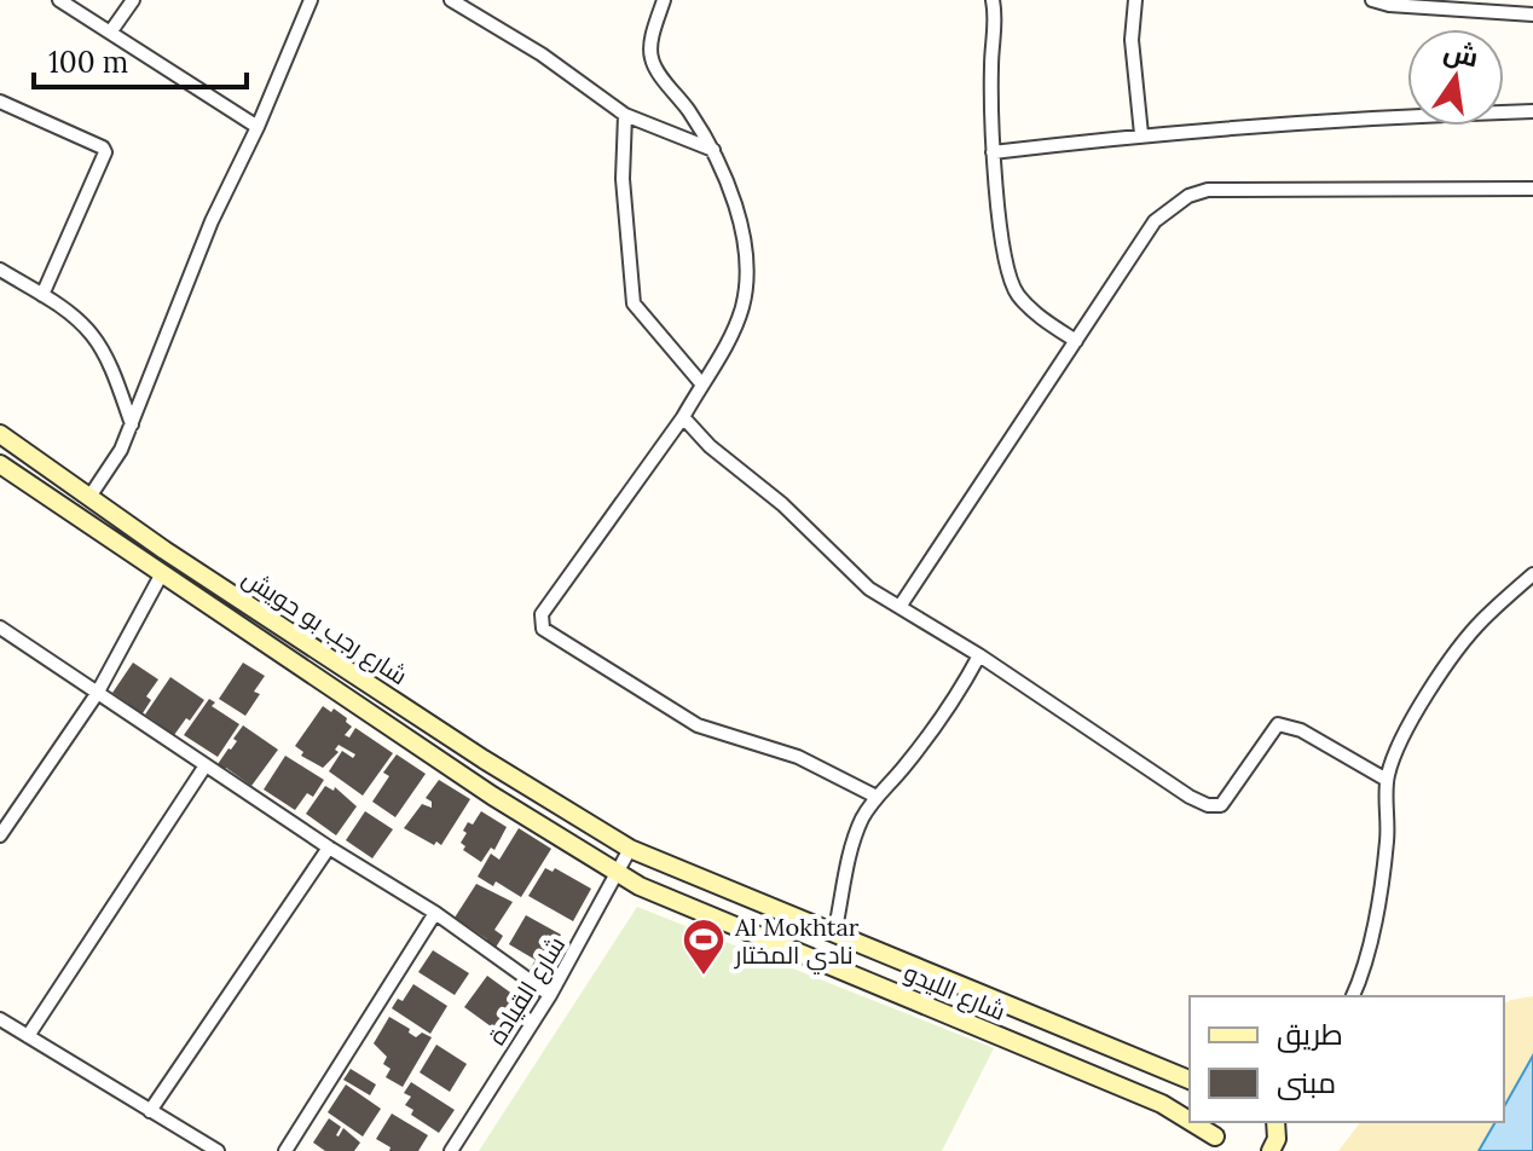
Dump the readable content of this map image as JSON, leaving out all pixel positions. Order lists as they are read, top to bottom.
{
  "streets": {
    "main road": ["شارع رجب بو حويش", "شارع الليدو"],
    "street": ["شارع القيادة"]
  },
  "crossings": [
    ["شارع رجب بو حويش", "شارع القيادة"],
    ["شارع رجب بو حويش", "شارع الليدو"],
    ["شارع القيادة", "شارع الليدو"]
  ],
  "places": {
    "sports": ["Al Mokhtar نادي المختار"]
  },
  "legend": ["طريق", "مبنى"],
  "scale_bar": "100 m",
  "north": "top"
}
